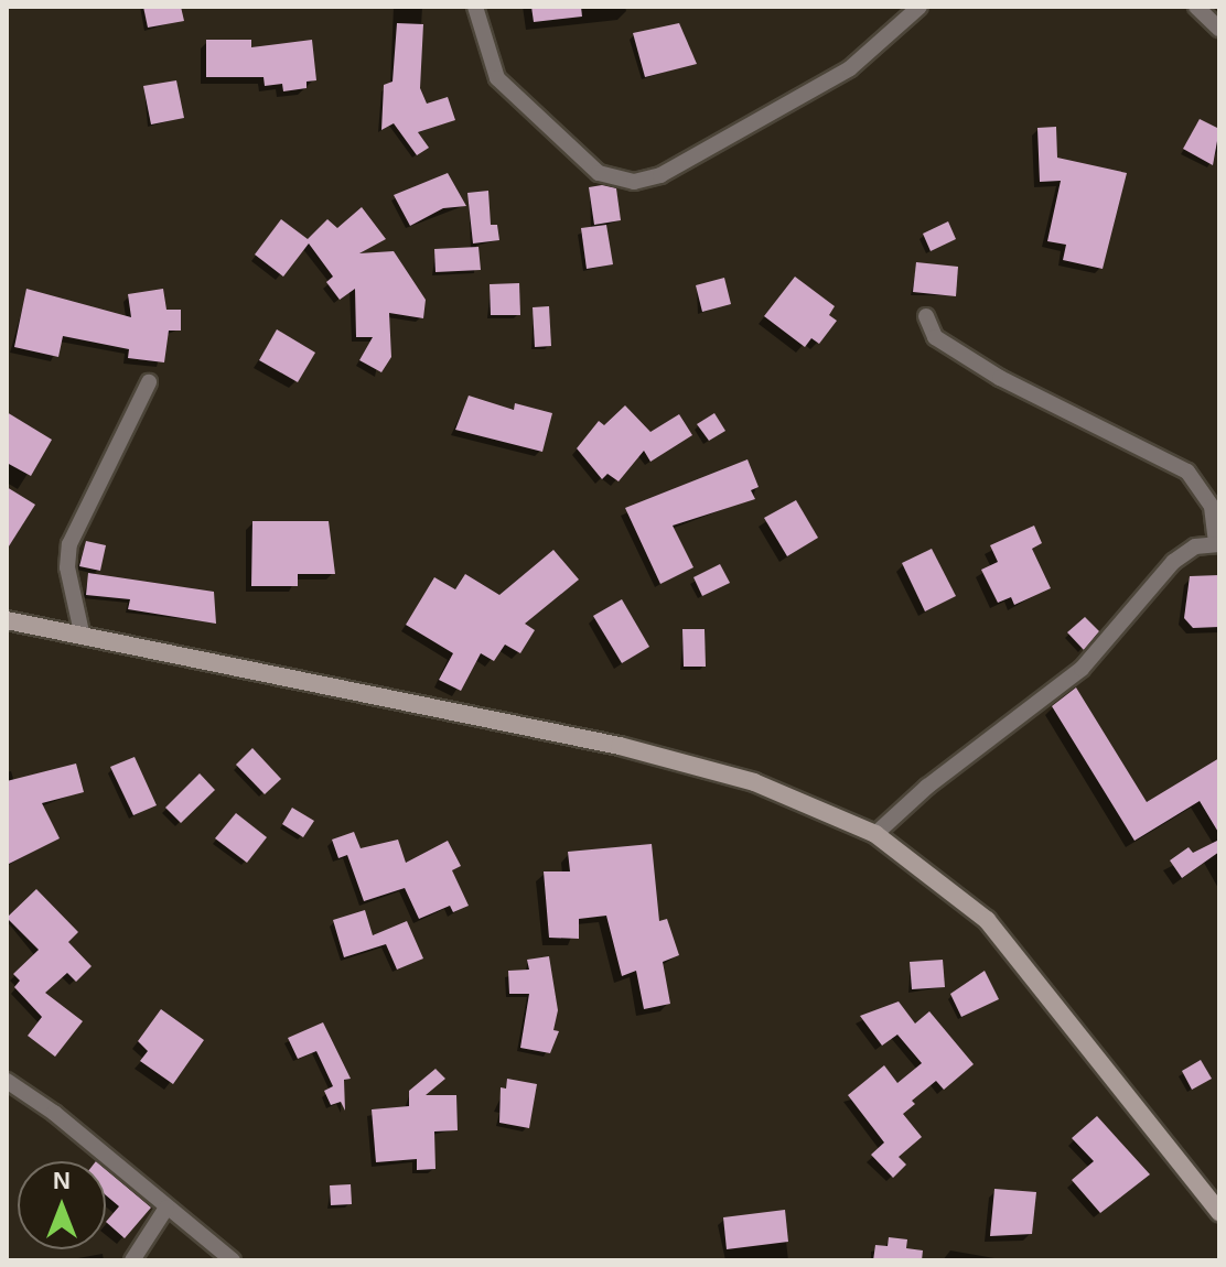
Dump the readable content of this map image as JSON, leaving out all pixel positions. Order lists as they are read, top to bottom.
{
  "north": "top"
}
